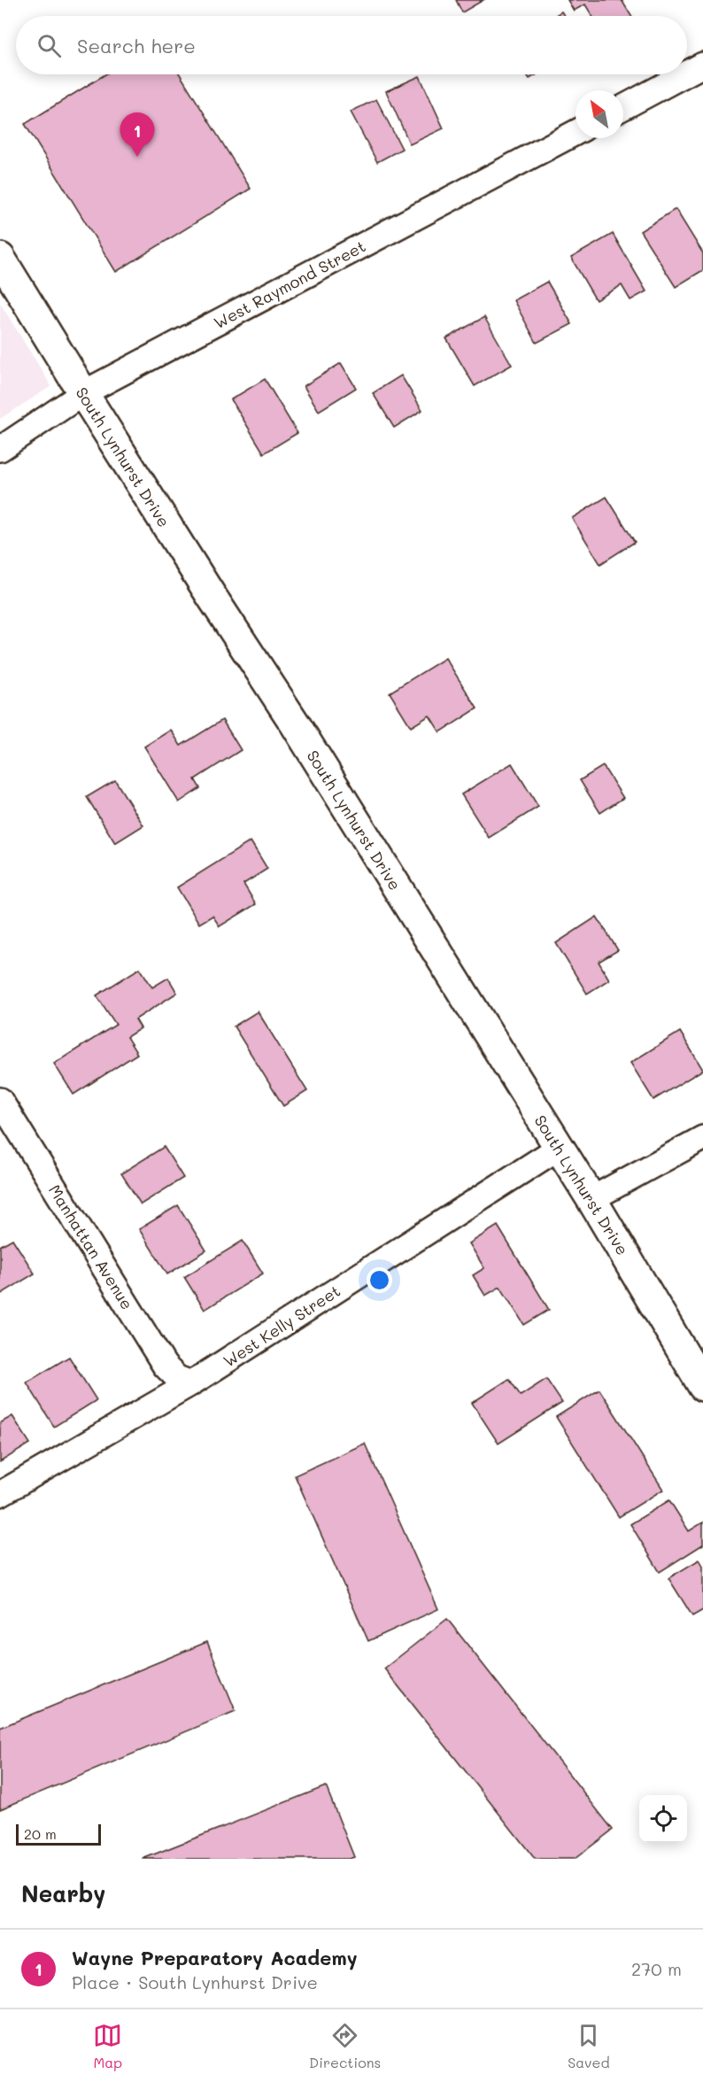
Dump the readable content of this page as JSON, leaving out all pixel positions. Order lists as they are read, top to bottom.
{
  "streets": {
    "main road": ["South Lynhurst Drive"],
    "street": ["West Raymond Street", "Manhattan Avenue", "West Kelly Street"]
  },
  "crossings": [
    ["West Raymond Street", "South Lynhurst Drive"],
    ["South Lynhurst Drive", "West Kelly Street"],
    ["Manhattan Avenue", "West Kelly Street"]
  ],
  "scale_bar": "20 m",
  "north": "top left",
  "page": {
    "search": "Search here",
    "pins": "1",
    "scale": "20 m",
    "heading": "Nearby",
    "list": [
      {
        "mark": "1",
        "name": "Wayne Preparatory Academy",
        "note": "Place · South Lynhurst Drive",
        "value": "270 m"
      }
    ],
    "nav": ["Map", "Directions", "Saved"]
  }
}
